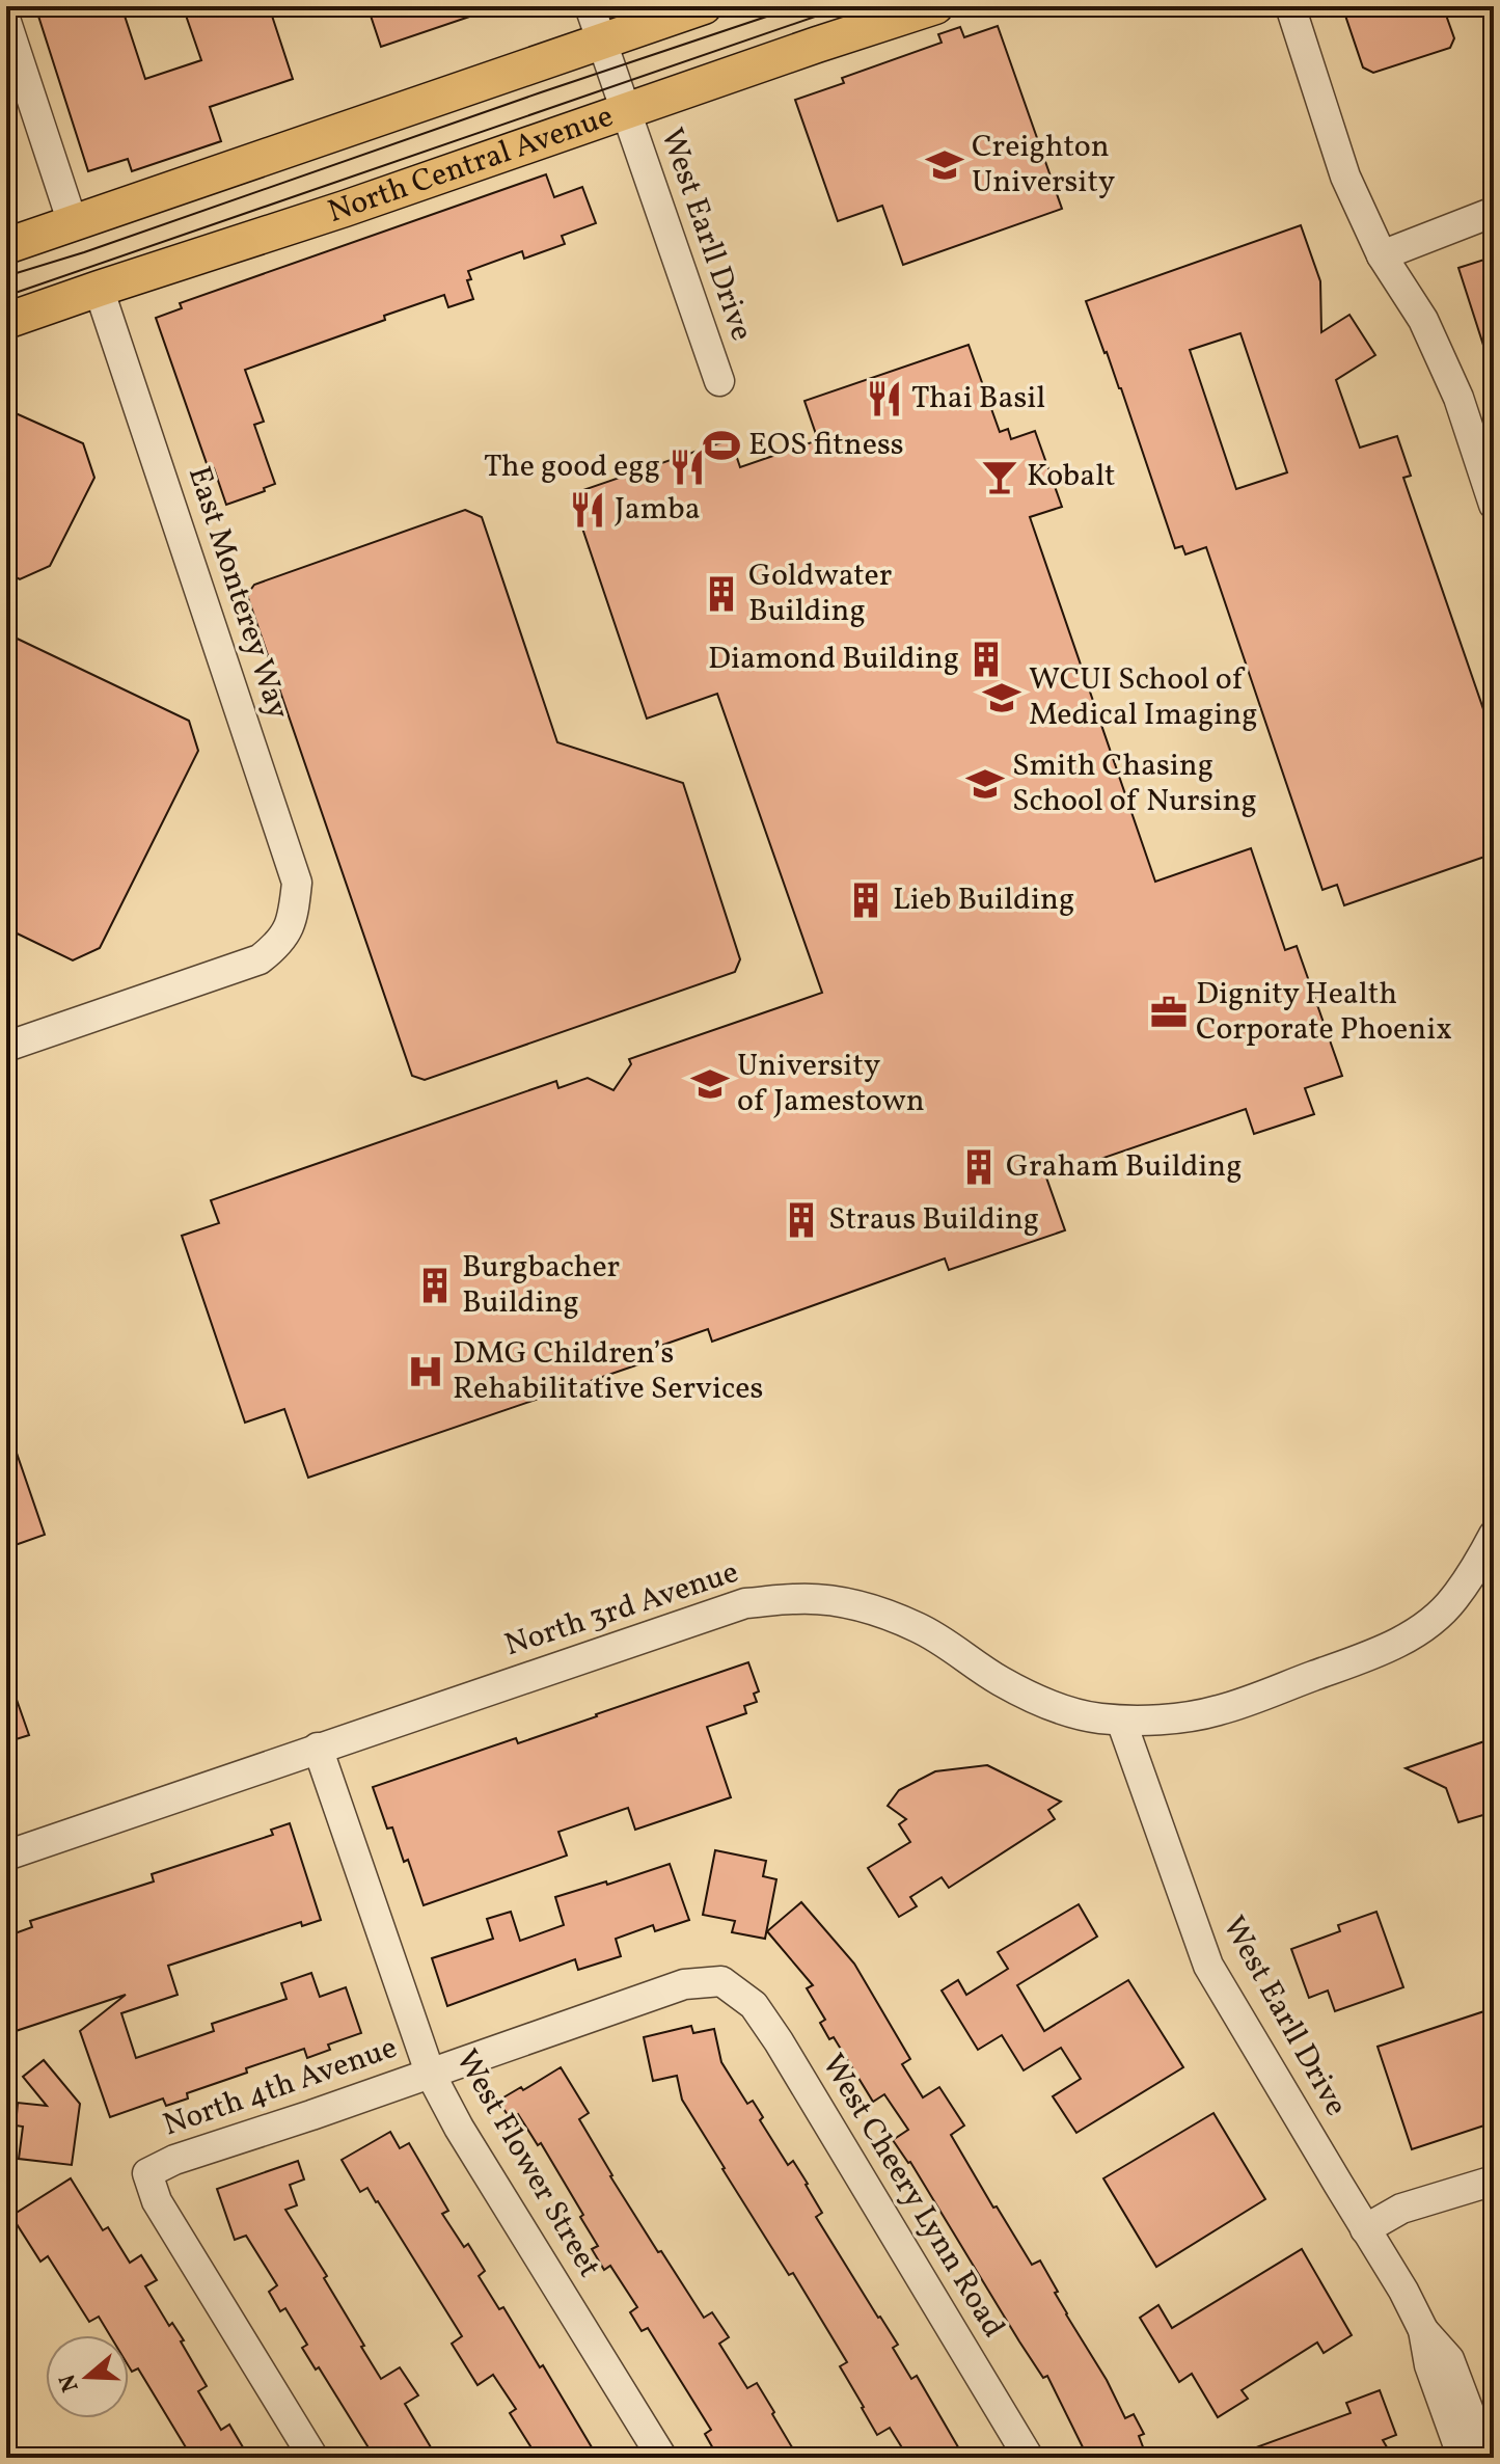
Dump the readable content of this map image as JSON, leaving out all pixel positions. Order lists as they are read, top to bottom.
{
  "streets": {
    "main road": ["North Central Avenue"],
    "street": [
      "West Earll Drive",
      "East Monterey Way",
      "North 3rd Avenue",
      "North 4th Avenue",
      "West Flower Street",
      "West Cheery Lynn Road"
    ]
  },
  "crossings": [
    ["North Central Avenue", "West Earll Drive"],
    ["North Central Avenue", "East Monterey Way"],
    ["West Earll Drive", "North 3rd Avenue"],
    ["North 3rd Avenue", "West Flower Street"],
    ["North 4th Avenue", "West Flower Street"],
    ["North 4th Avenue", "West Cheery Lynn Road"]
  ],
  "places": {
    "school or university": [
      "Creighton University",
      "WCUI School of Medical Imaging",
      "Smith Chasing School of Nursing",
      "University of Jamestown"
    ],
    "restaurant": ["Thai Basil", "The good egg", "Jamba"],
    "sports": ["EOS fitness"],
    "bar": ["Kobalt"],
    "building": [
      "Goldwater Building",
      "Diamond Building",
      "Lieb Building",
      "Graham Building",
      "Straus Building",
      "Burgbacher Building"
    ],
    "office": ["Dignity Health Corporate Phoenix"],
    "hospital": ["DMG Children’s Rehabilitative Services"]
  },
  "north": "left"
}
